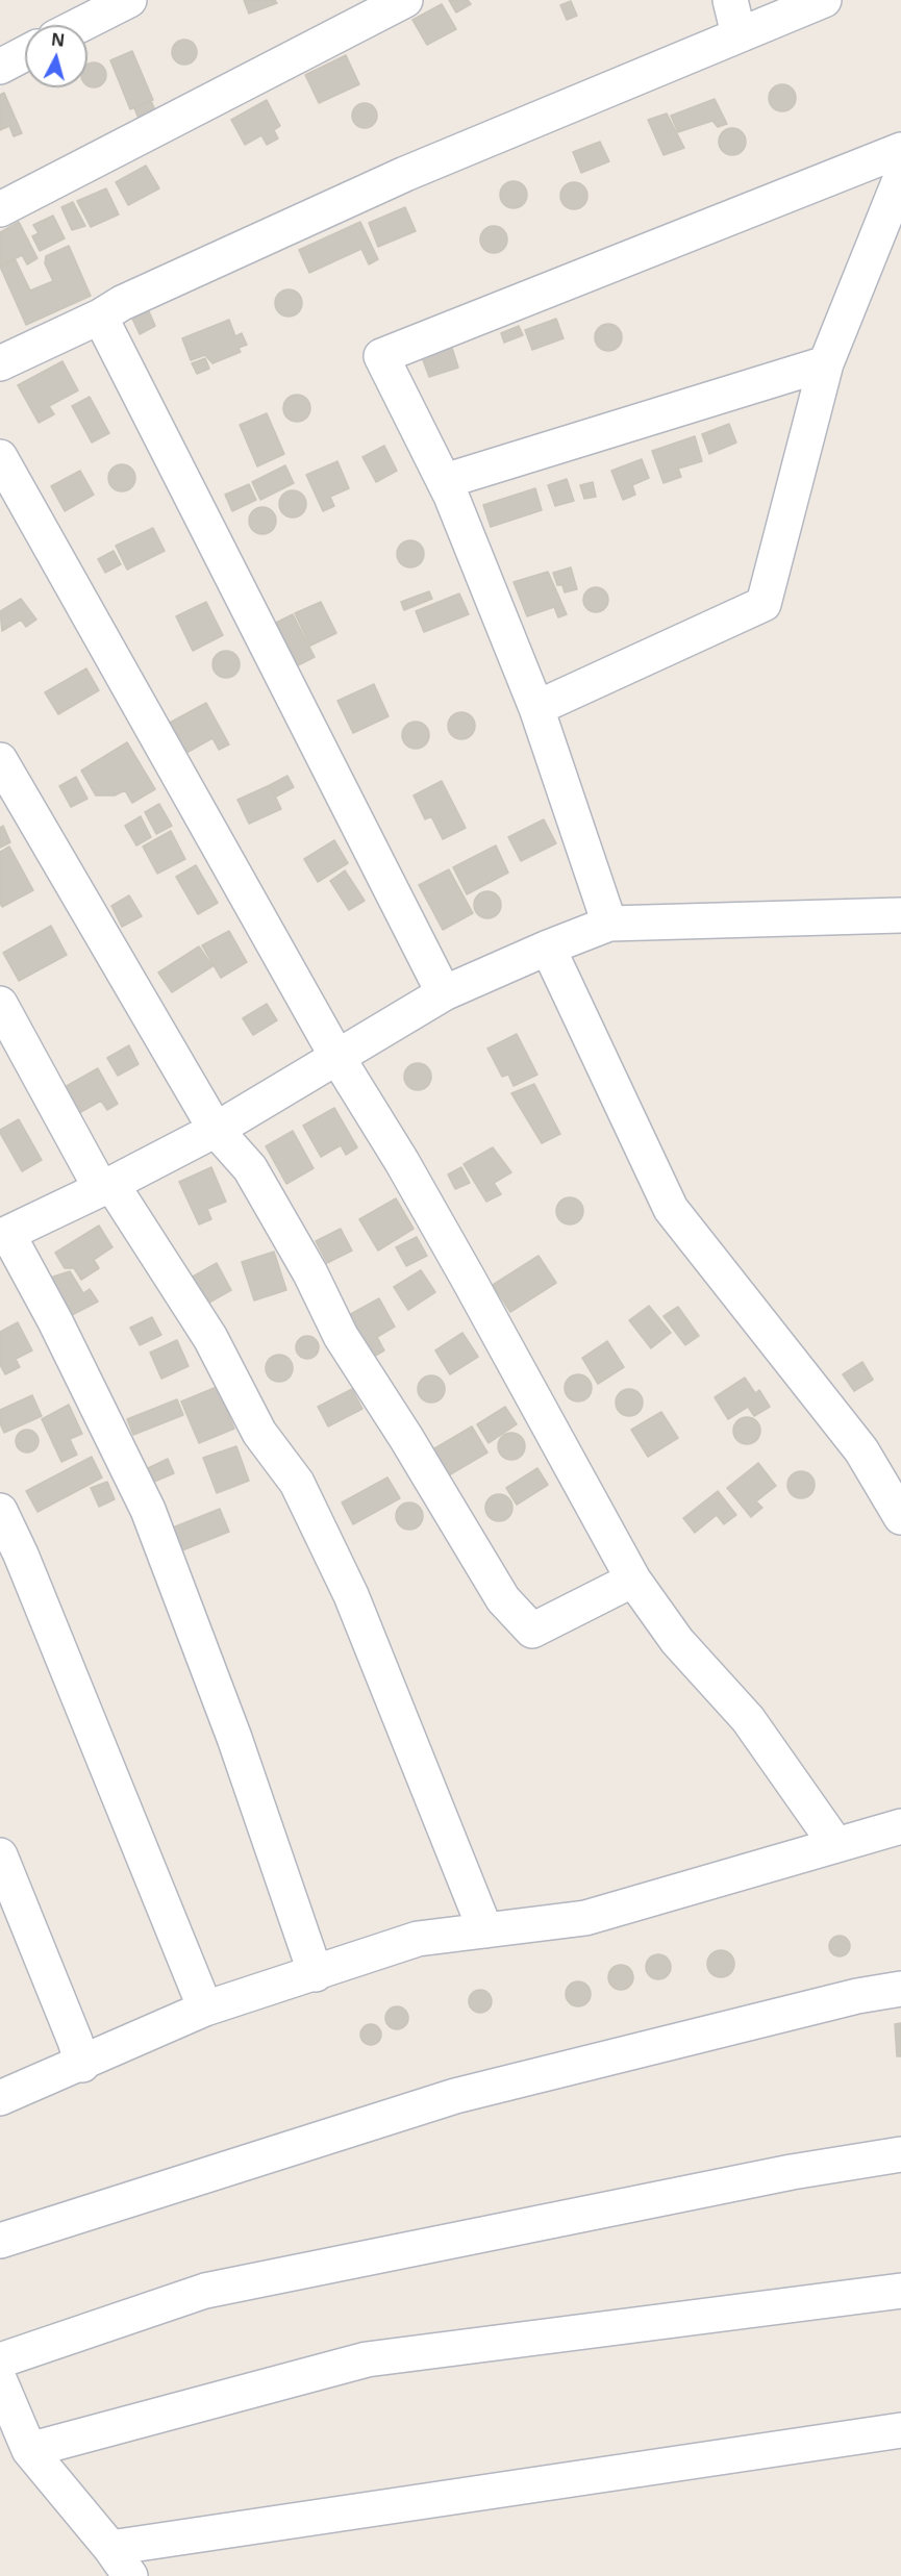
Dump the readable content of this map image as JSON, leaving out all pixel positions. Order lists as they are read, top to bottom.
{
  "north": "top"
}
